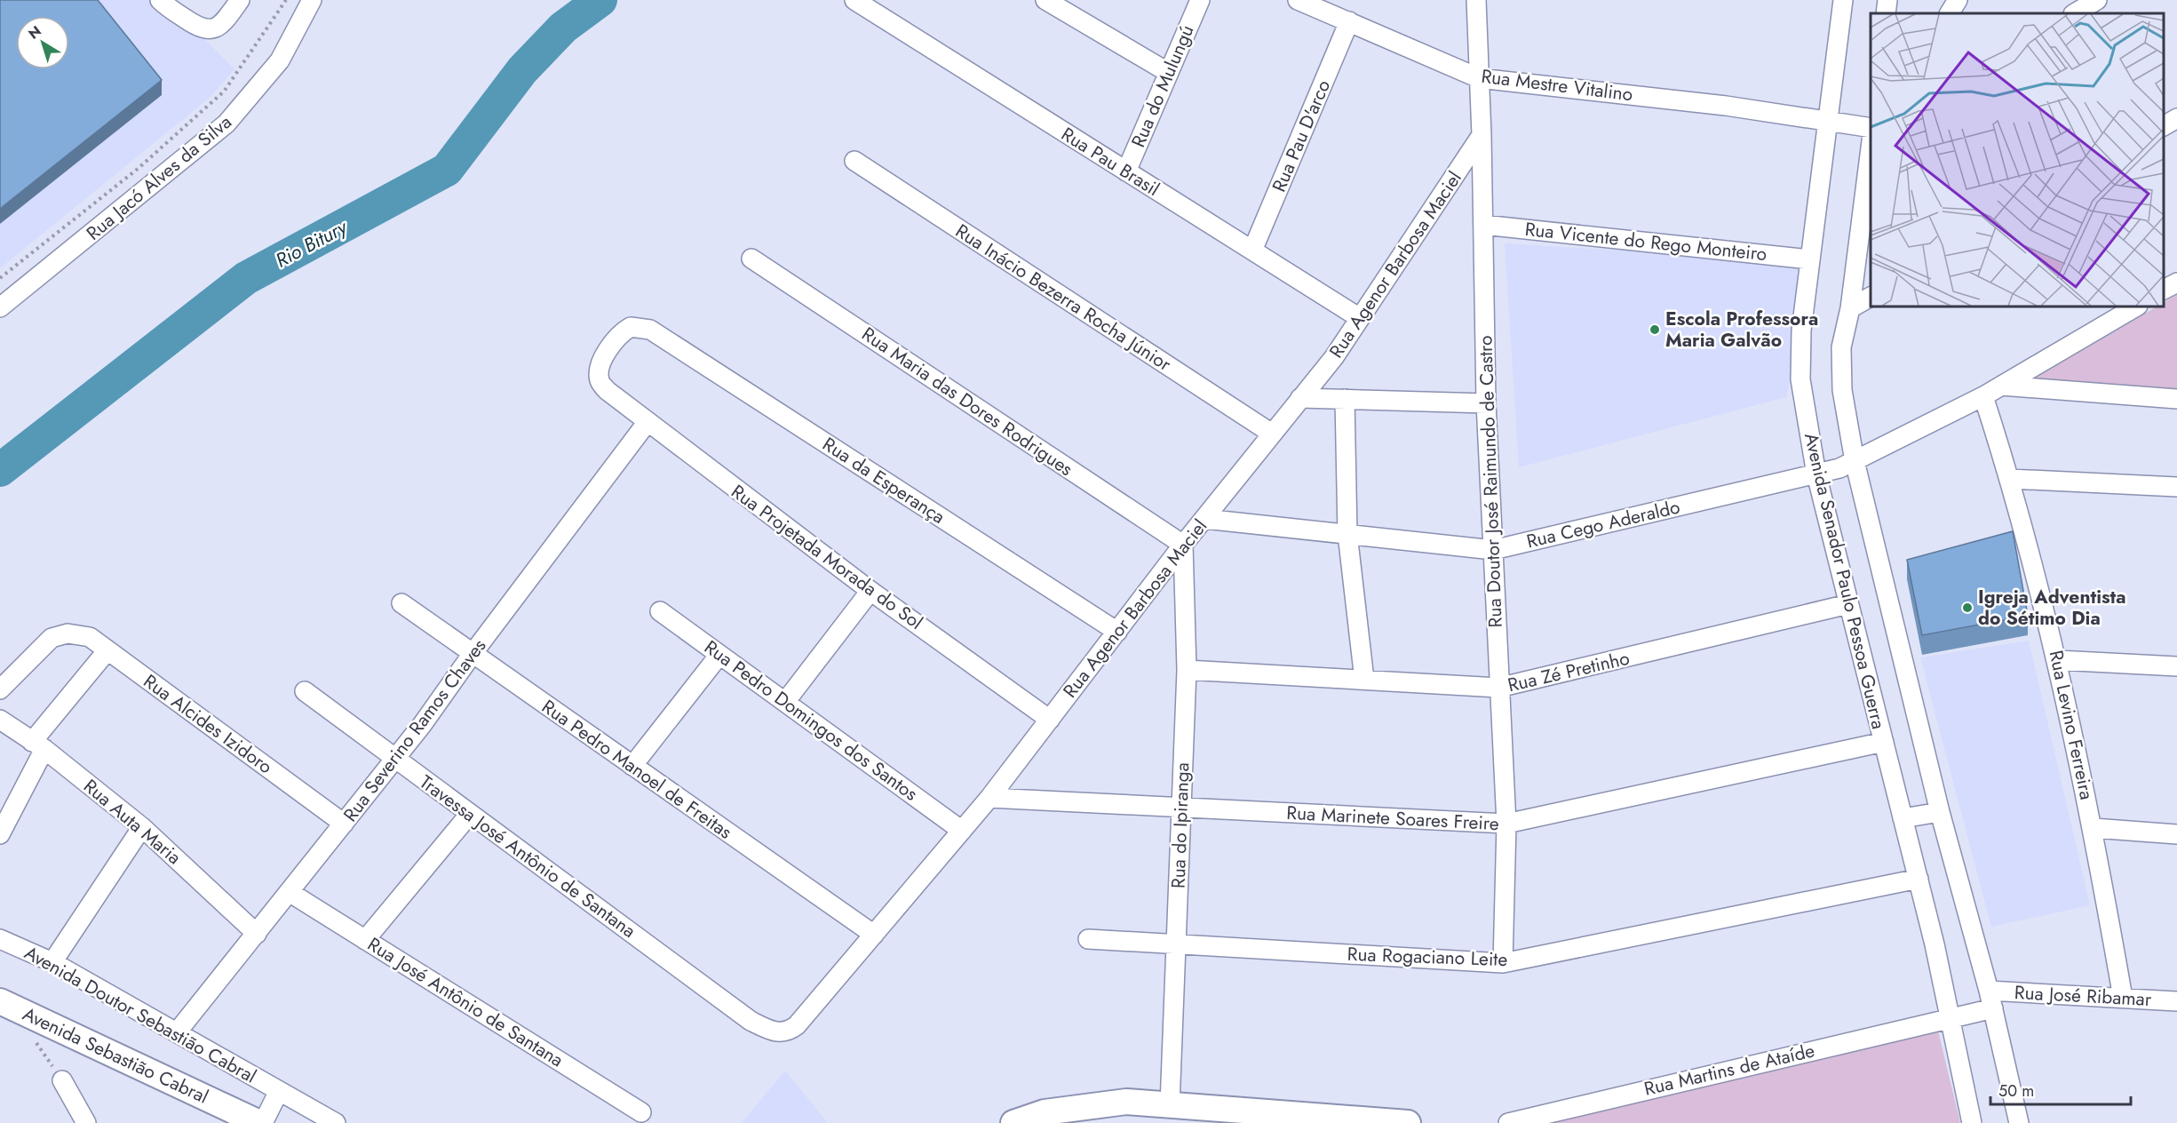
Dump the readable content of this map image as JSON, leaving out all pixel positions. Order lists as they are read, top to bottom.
{
  "streets": {
    "main road": ["Avenida Sebastião Cabral"],
    "street": [
      "Rua Mestre Vitalino",
      "Rua do Mulungú",
      "Rua Pau D'arco",
      "Rua Pau Brasil",
      "Rua Jacó Alves da Silva",
      "Rua Vicente do Rego Monteiro",
      "Rua Agenor Barbosa Maciel",
      "Rua Inácio Bezerra Rocha Júnior",
      "Rua Maria das Dores Rodrigues",
      "Rua da Esperança",
      "Rua Doutor José Raimundo de Castro",
      "Rua Cego Aderaldo",
      "Rua Projetada Morada do Sol",
      "Avenida Senador Paulo Pessoa Guerra",
      "Rua Zé Pretinho",
      "Rua Pedro Domingos dos Santos",
      "Rua Alcides Izidoro",
      "Rua Levino Ferreira",
      "Rua Severino Ramos Chaves",
      "Rua Pedro Manoel de Freitas",
      "Rua Marinete Soares Freire",
      "Rua Auta Maria",
      "Rua do Ipiranga",
      "Travessa José Antônio de Santana",
      "Rua Rogaciano Leite",
      "Rua José Ribamar",
      "Rua José Antônio de Santana",
      "Avenida Doutor Sebastião Cabral",
      "Rua Martins de Ataíde"
    ]
  },
  "crossings": [
    ["Rua Mestre Vitalino", "Rua Pau D'arco"],
    ["Rua Mestre Vitalino", "Rua Doutor José Raimundo de Castro"],
    ["Rua Mestre Vitalino", "Avenida Senador Paulo Pessoa Guerra"],
    ["Rua do Mulungú", "Rua Pau Brasil"],
    ["Rua Pau D'arco", "Rua Pau Brasil"],
    ["Rua Pau Brasil", "Rua Agenor Barbosa Maciel"],
    ["Rua Vicente do Rego Monteiro", "Rua Doutor José Raimundo de Castro"],
    ["Rua Vicente do Rego Monteiro", "Avenida Senador Paulo Pessoa Guerra"],
    ["Rua Agenor Barbosa Maciel", "Rua Inácio Bezerra Rocha Júnior"],
    ["Rua Agenor Barbosa Maciel", "Rua Maria das Dores Rodrigues"],
    ["Rua Agenor Barbosa Maciel", "Rua da Esperança"],
    ["Rua Agenor Barbosa Maciel", "Rua Doutor José Raimundo de Castro"],
    ["Rua Agenor Barbosa Maciel", "Rua Cego Aderaldo"],
    ["Rua Agenor Barbosa Maciel", "Rua Projetada Morada do Sol"],
    ["Rua Agenor Barbosa Maciel", "Rua Pedro Domingos dos Santos"],
    ["Rua Agenor Barbosa Maciel", "Rua Pedro Manoel de Freitas"],
    ["Rua Agenor Barbosa Maciel", "Rua Marinete Soares Freire"],
    ["Rua Agenor Barbosa Maciel", "Rua do Ipiranga"],
    ["Rua Agenor Barbosa Maciel", "Travessa José Antônio de Santana"],
    ["Rua Maria das Dores Rodrigues", "Rua do Ipiranga"],
    ["Rua da Esperança", "Rua Projetada Morada do Sol"],
    ["Rua Doutor José Raimundo de Castro", "Rua Cego Aderaldo"],
    ["Rua Doutor José Raimundo de Castro", "Rua Zé Pretinho"],
    ["Rua Doutor José Raimundo de Castro", "Rua Marinete Soares Freire"],
    ["Rua Doutor José Raimundo de Castro", "Rua Rogaciano Leite"],
    ["Rua Cego Aderaldo", "Avenida Senador Paulo Pessoa Guerra"],
    ["Rua Cego Aderaldo", "Rua Levino Ferreira"],
    ["Rua Projetada Morada do Sol", "Rua Severino Ramos Chaves"],
    ["Avenida Senador Paulo Pessoa Guerra", "Rua Zé Pretinho"],
    ["Avenida Senador Paulo Pessoa Guerra", "Rua Marinete Soares Freire"],
    ["Avenida Senador Paulo Pessoa Guerra", "Rua Rogaciano Leite"],
    ["Avenida Senador Paulo Pessoa Guerra", "Rua José Ribamar"],
    ["Avenida Senador Paulo Pessoa Guerra", "Rua Martins de Ataíde"],
    ["Rua Zé Pretinho", "Rua do Ipiranga"],
    ["Rua Alcides Izidoro", "Rua Severino Ramos Chaves"],
    ["Rua Levino Ferreira", "Rua José Ribamar"],
    ["Rua Severino Ramos Chaves", "Rua Pedro Manoel de Freitas"],
    ["Rua Severino Ramos Chaves", "Rua Auta Maria"],
    ["Rua Severino Ramos Chaves", "Travessa José Antônio de Santana"],
    ["Rua Severino Ramos Chaves", "Rua José Antônio de Santana"],
    ["Rua Severino Ramos Chaves", "Avenida Doutor Sebastião Cabral"],
    ["Rua Marinete Soares Freire", "Rua do Ipiranga"],
    ["Rua do Ipiranga", "Rua Rogaciano Leite"],
    ["Rua José Ribamar", "Rua Martins de Ataíde"]
  ],
  "water": ["Rio Bitury"],
  "places": ["Escola Professora Maria Galvão", "Igreja Adventista do Sétimo Dia"],
  "scale_bar": "50 m",
  "north": "top left"
}
